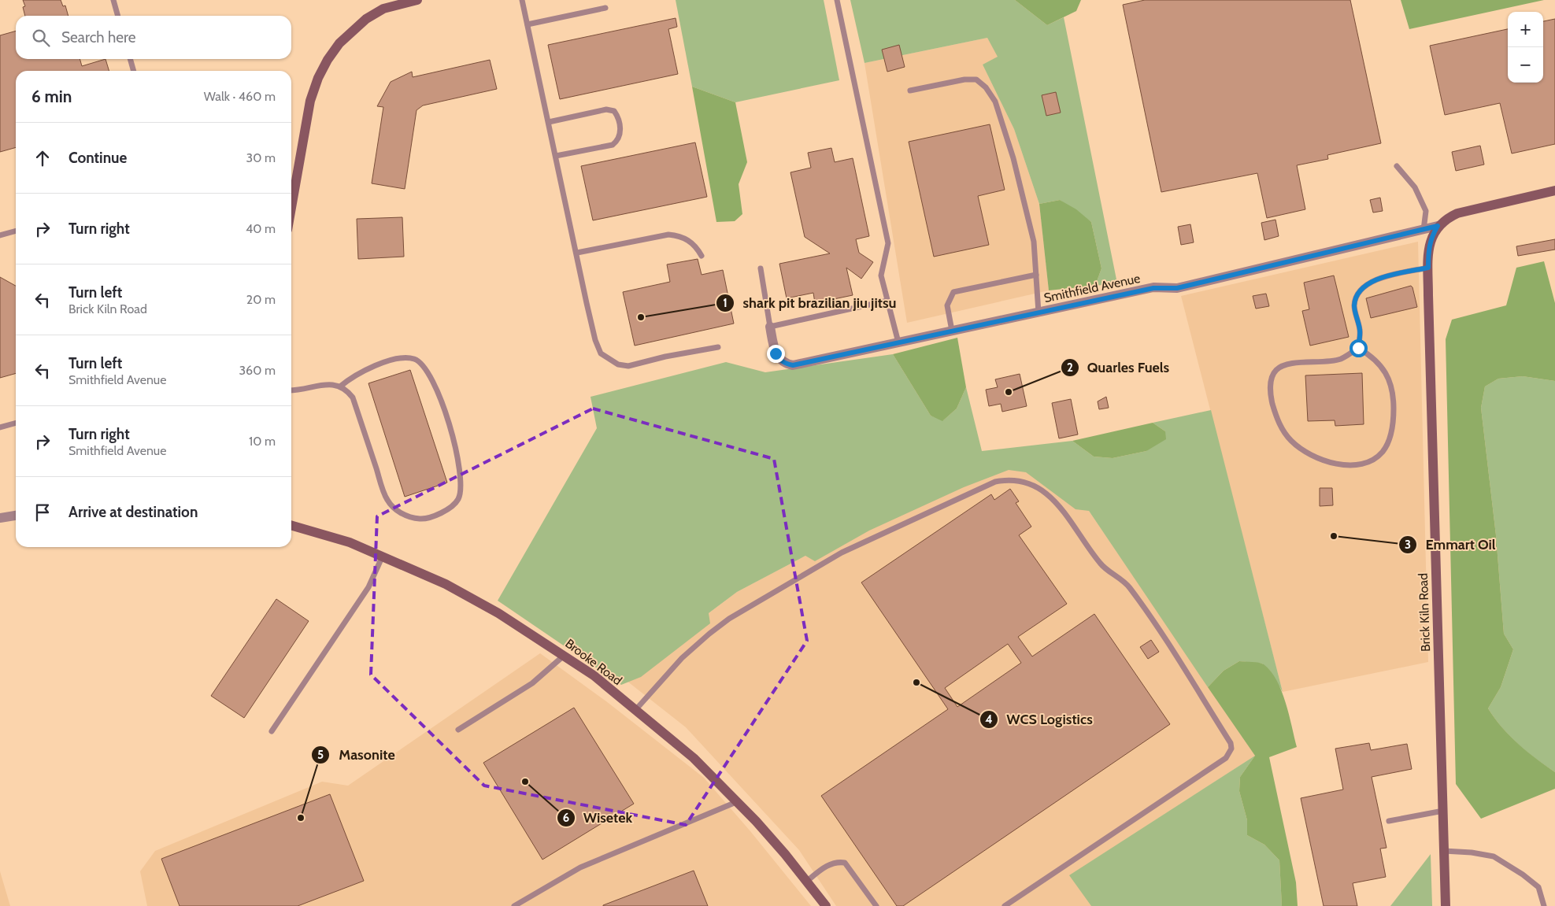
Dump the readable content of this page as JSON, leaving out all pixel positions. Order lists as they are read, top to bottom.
{
  "streets": {
    "street": ["Smithfield Avenue", "Brick Kiln Road", "Brooke Road"]
  },
  "crossings": [
    ["Smithfield Avenue", "Brick Kiln Road"]
  ],
  "places": [
    "shark pit brazilian jiu jitsu",
    "Quarles Fuels",
    "Emmart Oil",
    "WCS Logistics",
    "Wisetek",
    "Masonite"
  ],
  "page": {
    "map_buttons": ["+", "−"],
    "search": "Search here",
    "heading": ["6 min", "Walk · 460 m"],
    "list": [
      ["Continue", "30 m"],
      ["Turn right", "40 m"],
      ["Turn left", "Brick Kiln Road", "20 m"],
      ["Turn left", "Smithfield Avenue", "360 m"],
      ["Turn right", "Smithfield Avenue", "10 m"],
      "Arrive at destination"
    ]
  }
}
